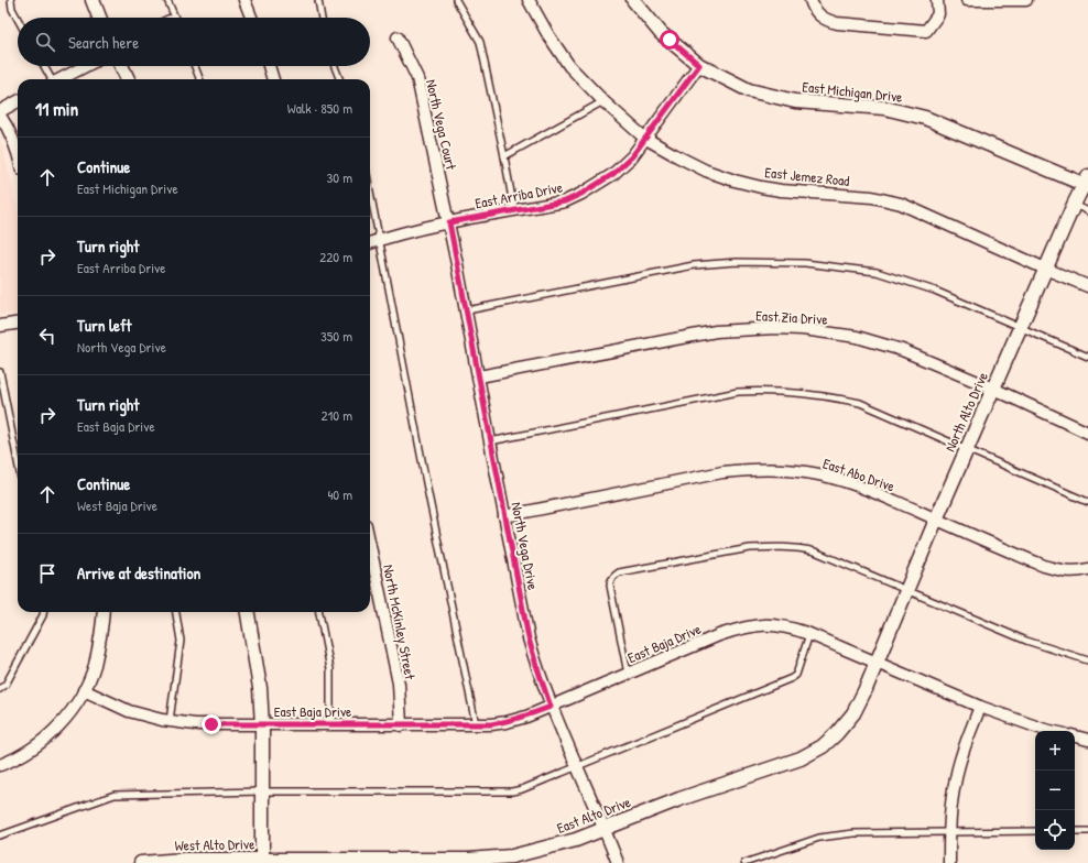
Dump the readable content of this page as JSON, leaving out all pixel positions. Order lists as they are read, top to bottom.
{
  "streets": {
    "street": [
      "East Michigan Drive",
      "North Vega Court",
      "East Jemez Road",
      "East Arriba Drive",
      "East Zia Drive",
      "North Alto Drive",
      "East Abo Drive",
      "North Vega Drive",
      "North McKinley Street",
      "East Baja Drive",
      "East Alto Drive",
      "West Alto Drive"
    ]
  },
  "crossings": [
    ["East Michigan Drive", "East Arriba Drive"],
    ["East Michigan Drive", "North Alto Drive"],
    ["North Vega Court", "East Arriba Drive"],
    ["North Vega Court", "North Vega Drive"],
    ["East Jemez Road", "East Arriba Drive"],
    ["East Jemez Road", "North Alto Drive"],
    ["East Arriba Drive", "North Vega Drive"],
    ["East Zia Drive", "North Alto Drive"],
    ["East Zia Drive", "North Vega Drive"],
    ["North Alto Drive", "East Abo Drive"],
    ["North Alto Drive", "East Baja Drive"],
    ["North Alto Drive", "East Alto Drive"],
    ["East Abo Drive", "North Vega Drive"],
    ["North Vega Drive", "East Baja Drive"],
    ["North Vega Drive", "East Alto Drive"],
    ["North McKinley Street", "East Baja Drive"],
    ["East Baja Drive", "East Alto Drive"],
    ["East Alto Drive", "West Alto Drive"]
  ],
  "page": {
    "search": "Search here",
    "heading": ["11 min", "Walk · 850 m"],
    "list": [
      ["Continue", "East Michigan Drive", "30 m"],
      ["Turn right", "East Arriba Drive", "220 m"],
      ["Turn left", "North Vega Drive", "350 m"],
      ["Turn right", "East Baja Drive", "210 m"],
      ["Continue", "West Baja Drive", "40 m"],
      "Arrive at destination"
    ],
    "map_buttons": ["+", "−"]
  }
}
